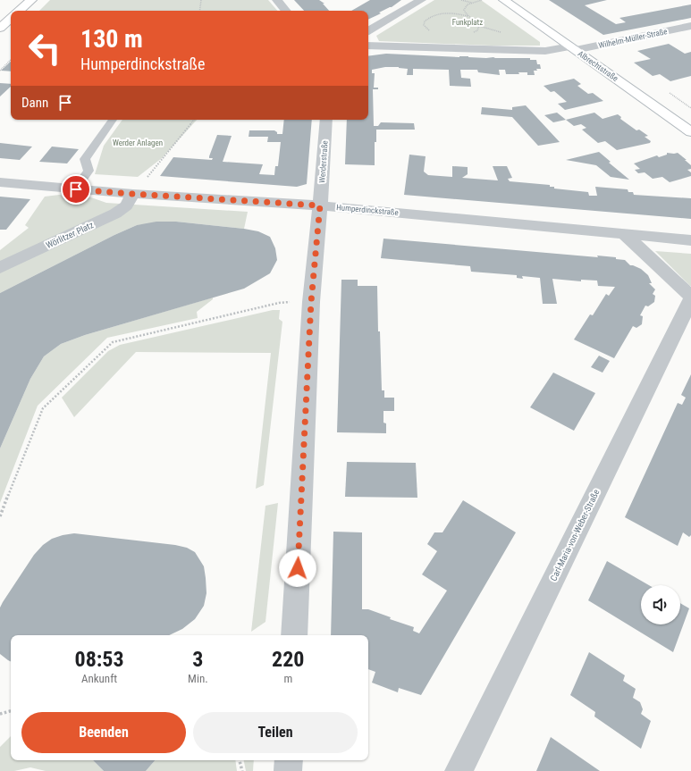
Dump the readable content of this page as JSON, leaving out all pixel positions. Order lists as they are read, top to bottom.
{
  "streets": {
    "main road": ["Albrechtstraße"],
    "street": [
      "Wilhelm-Müller-Straße",
      "Werderstraße",
      "Humperdinckstraße",
      "Wörlitzer Platz",
      "Carl-Maria-von-Weber-Straße"
    ]
  },
  "crossings": [
    ["Wilhelm-Müller-Straße", "Albrechtstraße"],
    ["Werderstraße", "Humperdinckstraße"],
    ["Humperdinckstraße", "Wörlitzer Platz"]
  ],
  "parks": ["Funkplatz", "Werder Anlagen"],
  "page": {
    "turn": ["130 m", "Humperdinckstraße"],
    "then": "Dann",
    "eta": [
      "08:53",
      "Ankunft",
      "3",
      "Min.",
      "220",
      "m"
    ],
    "buttons": ["Beenden", "Teilen"]
  }
}
